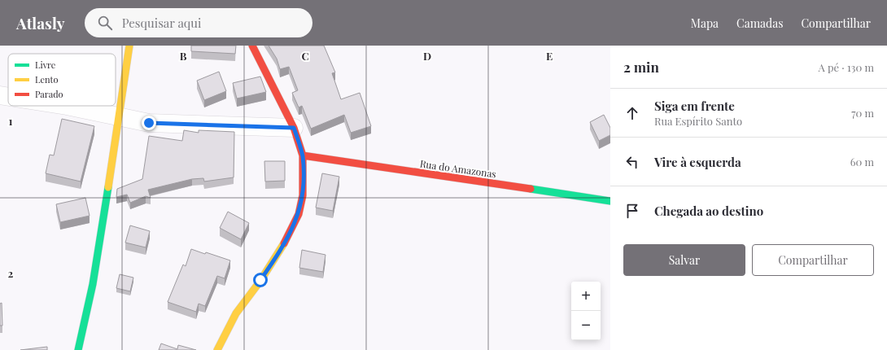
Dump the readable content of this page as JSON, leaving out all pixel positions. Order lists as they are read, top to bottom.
{
  "streets": {
    "street": ["Rua do Amazonas"]
  },
  "legend": ["Livre", "Lento", "Parado"],
  "page": {
    "header": "Atlasly",
    "search": "Pesquisar aqui",
    "nav": ["Mapa", "Camadas", "Compartilhar"],
    "heading": ["2 min", "A pé · 130 m"],
    "list": [
      ["Siga em frente", "Rua Espírito Santo", "70 m"],
      ["Vire à esquerda", "60 m"],
      "Chegada ao destino"
    ],
    "buttons": ["Salvar", "Compartilhar"],
    "map_buttons": ["+", "−"]
  },
  "grid": {
    "columns": [
      "B",
      "C",
      "D",
      "E"
    ],
    "rows": ["1", "2"]
  }
}
